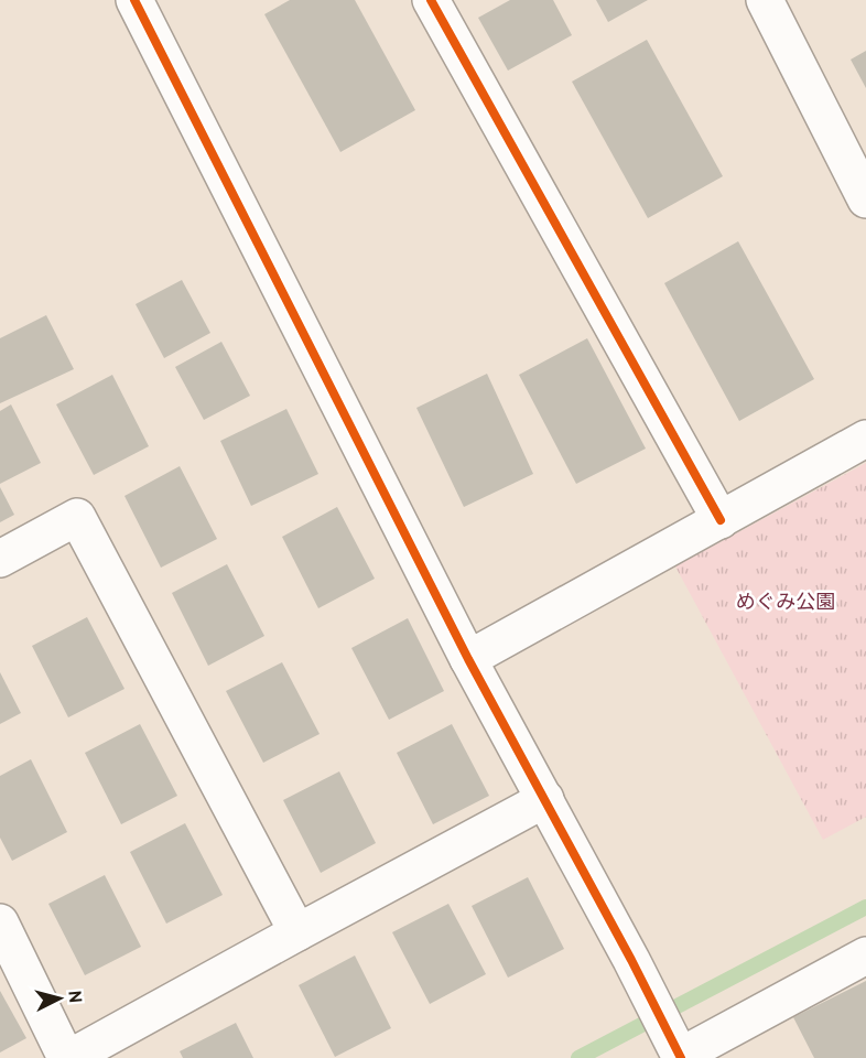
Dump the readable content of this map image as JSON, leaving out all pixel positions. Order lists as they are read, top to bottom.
{
  "parks": ["めぐみ公園"],
  "north": "right"
}
